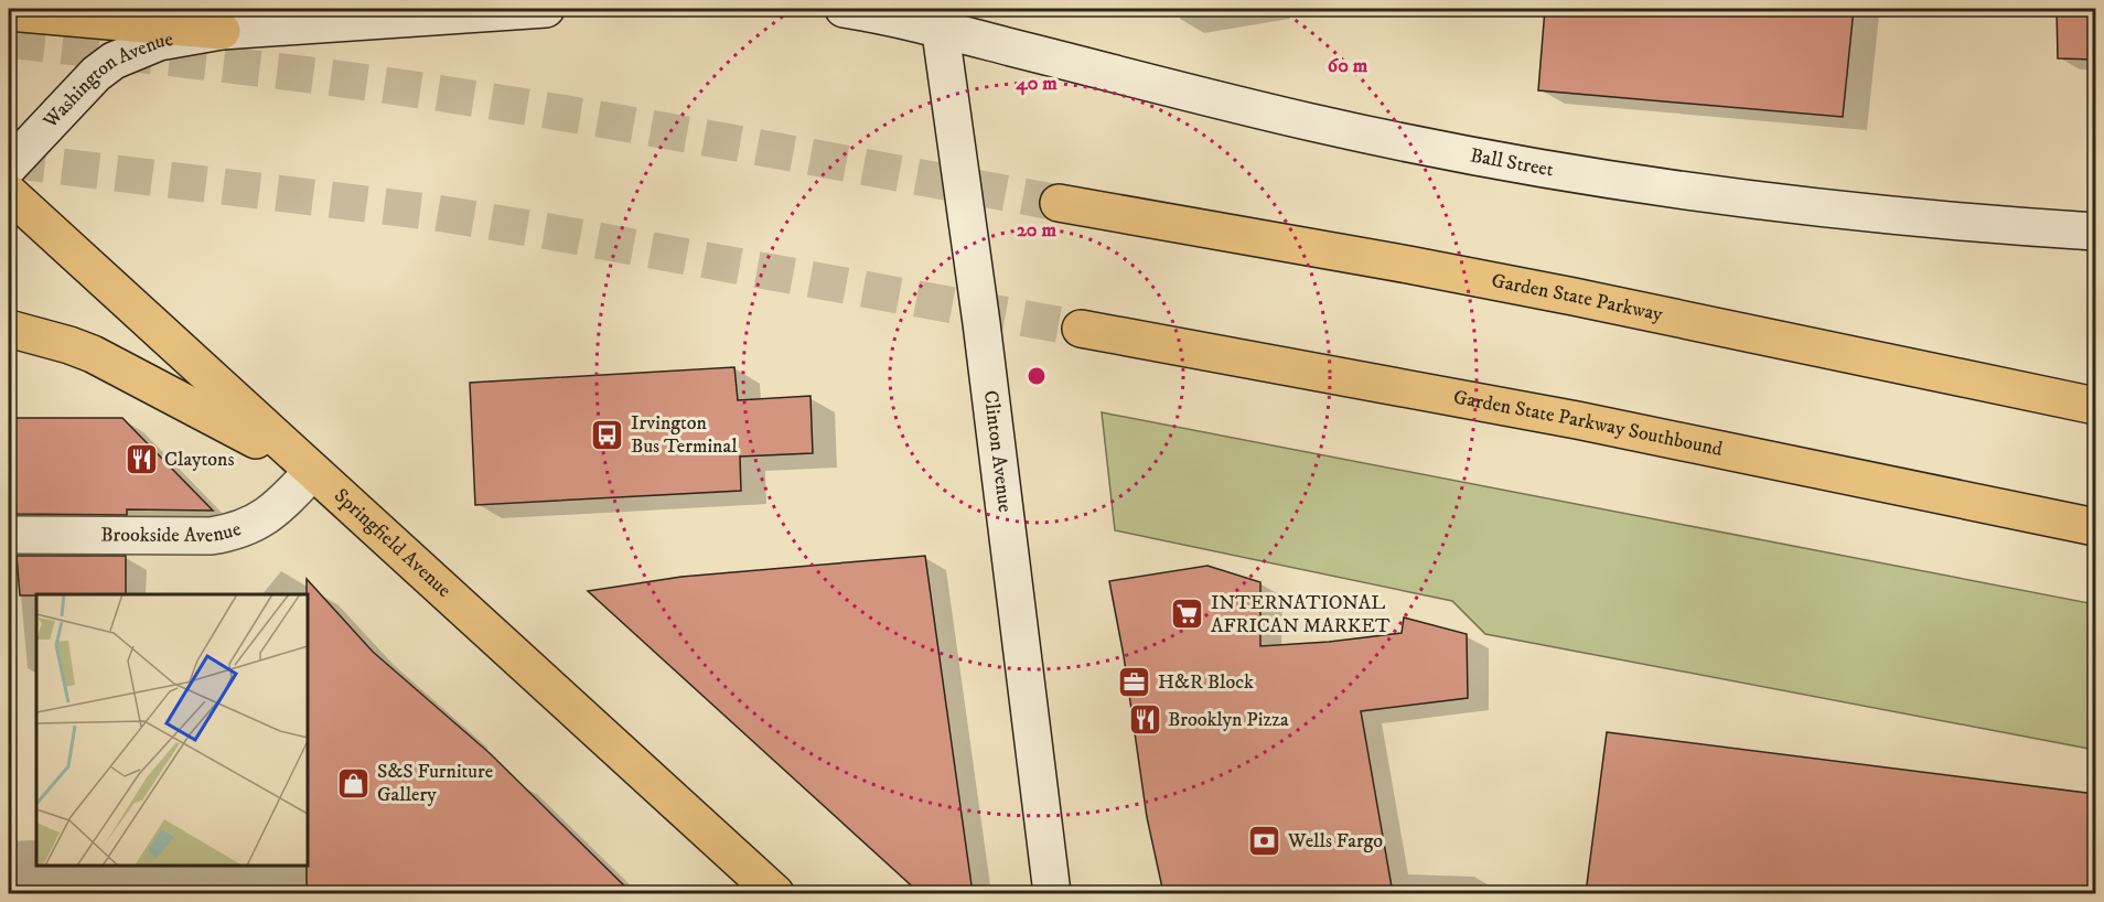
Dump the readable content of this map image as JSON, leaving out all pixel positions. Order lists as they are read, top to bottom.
{
  "streets": {
    "main road": [
      "Washington Avenue",
      "Ball Street",
      "Garden State Parkway",
      "Garden State Parkway Southbound",
      "Clinton Avenue",
      "Brookside Avenue",
      "Springfield Avenue"
    ]
  },
  "crossings": [
    ["Ball Street", "Clinton Avenue"],
    ["Brookside Avenue", "Springfield Avenue"]
  ],
  "places": {
    "bus stop": ["Irvington Bus Terminal"],
    "restaurant": ["Claytons", "Brooklyn Pizza"],
    "supermarket": ["INTERNATIONAL AFRICAN MARKET"],
    "office": ["H&R Block"],
    "shop": ["S&S Furniture Gallery"],
    "bank": ["Wells Fargo"]
  },
  "rings": ["60 m", "40 m", "20 m"]
}
